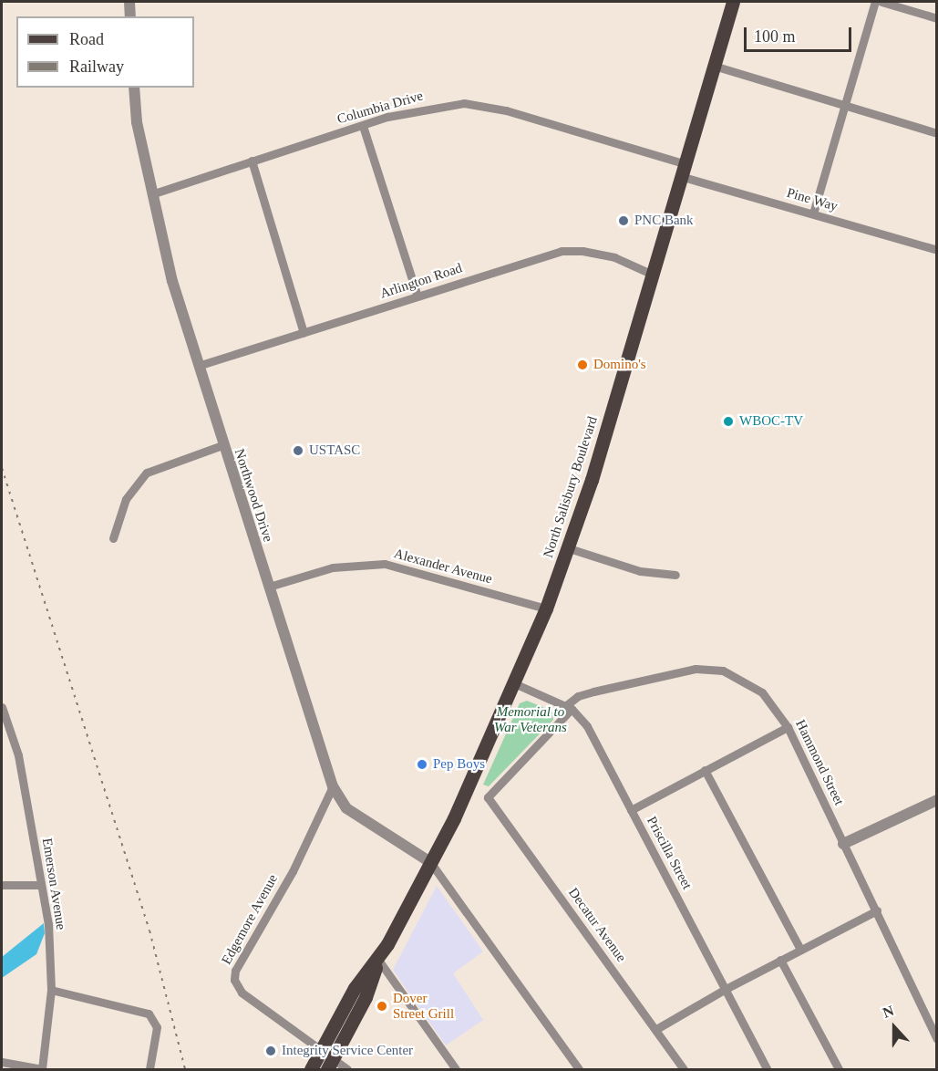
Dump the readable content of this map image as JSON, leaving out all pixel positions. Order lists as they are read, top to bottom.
{
  "streets": {
    "main road": ["North Salisbury Boulevard"],
    "street": [
      "Columbia Drive",
      "Pine Way",
      "Arlington Road",
      "Northwood Drive",
      "Alexander Avenue",
      "Hammond Street",
      "Priscilla Street",
      "Emerson Avenue",
      "Edgemore Avenue",
      "Decatur Avenue"
    ]
  },
  "crossings": [
    ["Columbia Drive", "Pine Way"],
    ["Columbia Drive", "North Salisbury Boulevard"],
    ["Columbia Drive", "Northwood Drive"],
    ["Pine Way", "North Salisbury Boulevard"],
    ["Arlington Road", "North Salisbury Boulevard"],
    ["Arlington Road", "Northwood Drive"],
    ["North Salisbury Boulevard", "Northwood Drive"],
    ["North Salisbury Boulevard", "Alexander Avenue"],
    ["North Salisbury Boulevard", "Priscilla Street"],
    ["North Salisbury Boulevard", "Edgemore Avenue"],
    ["Northwood Drive", "Alexander Avenue"],
    ["Northwood Drive", "Edgemore Avenue"],
    ["Hammond Street", "Priscilla Street"],
    ["Hammond Street", "Decatur Avenue"]
  ],
  "parks": ["Memorial to War Veterans"],
  "places": [
    "PNC Bank",
    "Domino's",
    "WBOC-TV",
    "USTASC",
    "Pep Boys",
    "Dover Street Grill",
    "Integrity Service Center"
  ],
  "legend": ["Road", "Railway"],
  "scale_bar": "100 m",
  "north": "top"
}
